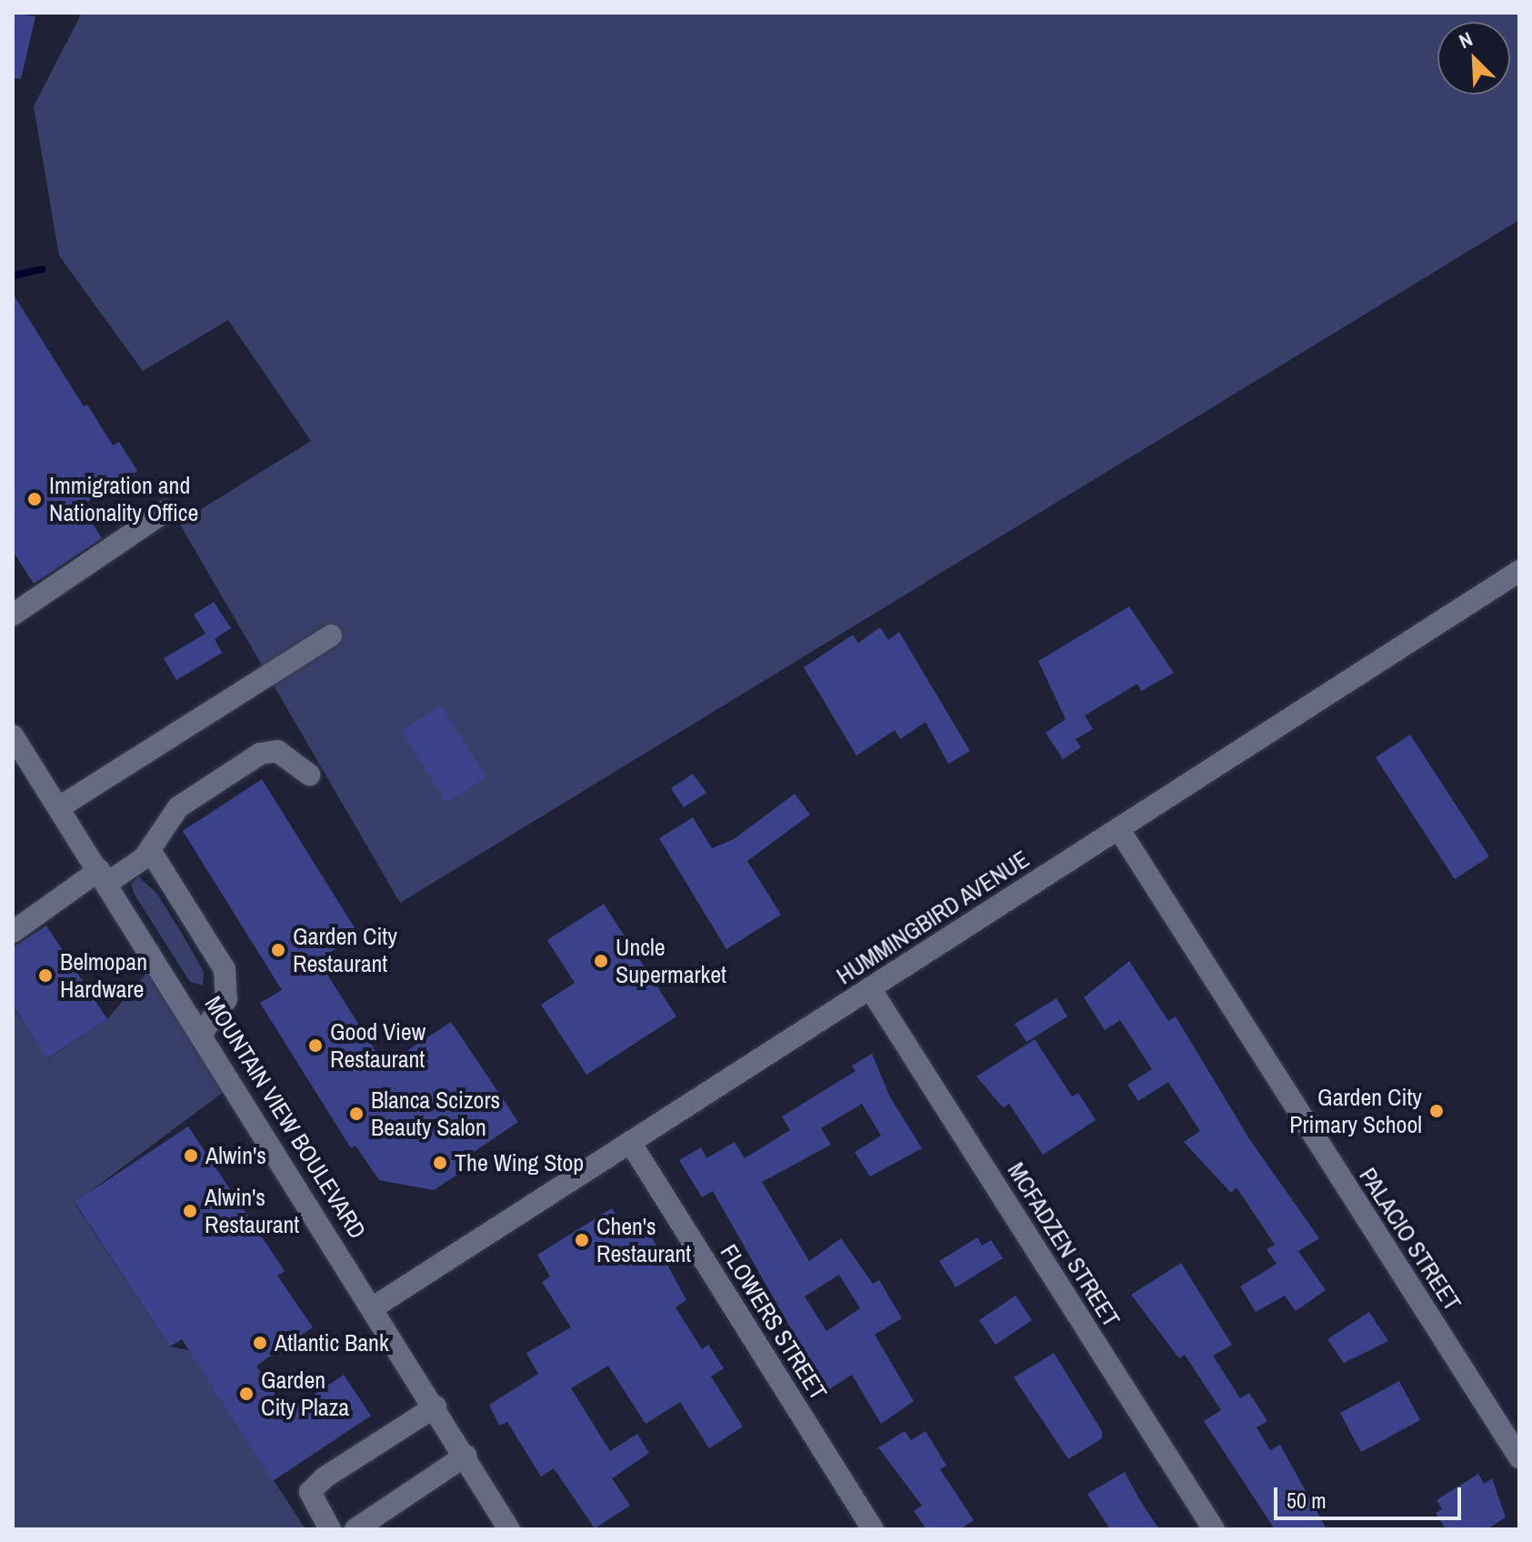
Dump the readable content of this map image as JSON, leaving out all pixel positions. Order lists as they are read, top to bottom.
{
  "streets": {
    "street": [
      "HUMMINGBIRD AVENUE",
      "MOUNTAIN VIEW BOULEVARD",
      "PALACIO STREET",
      "MCFADZEN STREET",
      "FLOWERS STREET"
    ]
  },
  "crossings": [
    ["HUMMINGBIRD AVENUE", "MOUNTAIN VIEW BOULEVARD"],
    ["HUMMINGBIRD AVENUE", "PALACIO STREET"],
    ["HUMMINGBIRD AVENUE", "MCFADZEN STREET"],
    ["HUMMINGBIRD AVENUE", "FLOWERS STREET"]
  ],
  "places": [
    "Immigration and Nationality Office",
    "Garden City Restaurant",
    "Uncle Supermarket",
    "Belmopan Hardware",
    "Good View Restaurant",
    "Garden City Primary School",
    "Blanca Scizors Beauty Salon",
    "Alwin's",
    "The Wing Stop",
    "Alwin's Restaurant",
    "Chen's Restaurant",
    "Atlantic Bank",
    "Garden City Plaza"
  ],
  "scale_bar": "50 m",
  "north": "top left"
}
